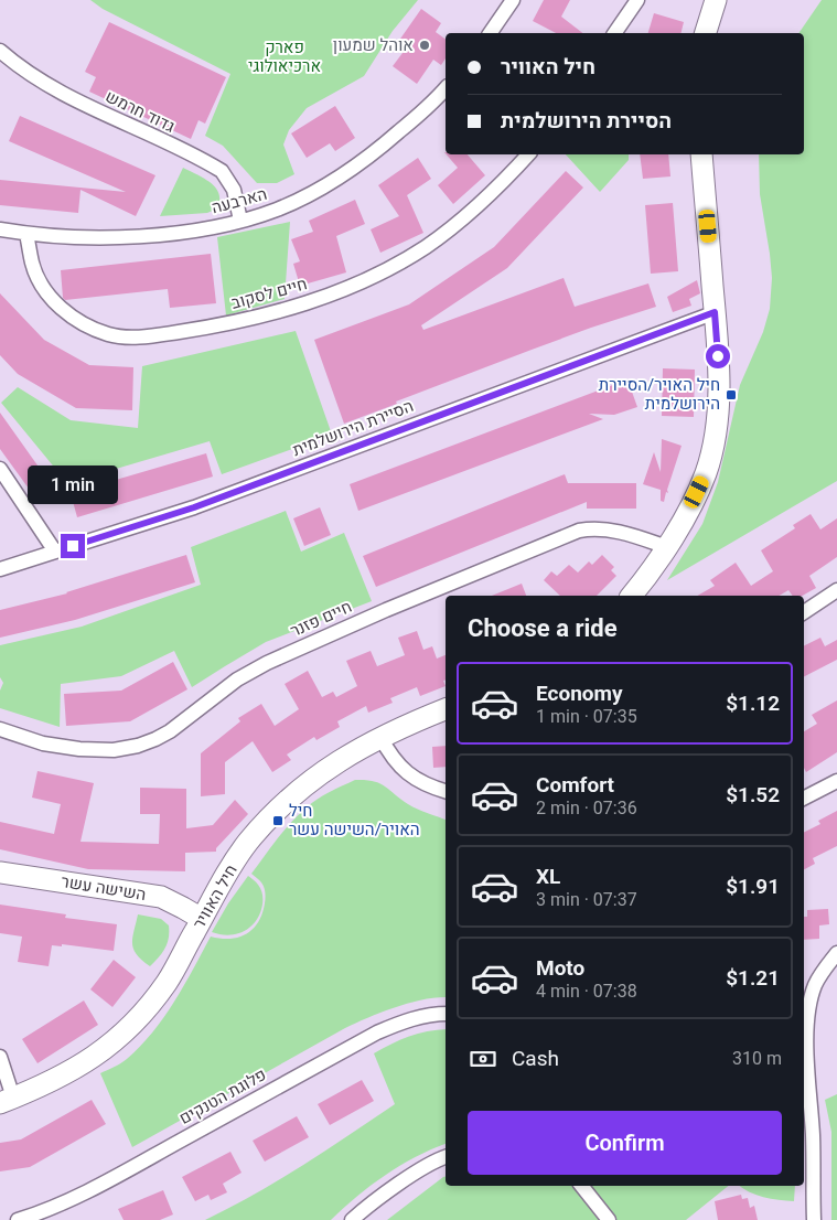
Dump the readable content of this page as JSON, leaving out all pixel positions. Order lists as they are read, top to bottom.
{
  "streets": {
    "street": [
      "גדוד חרמש",
      "הארבעה",
      "חיים לסקוב",
      "הסיירת הירושלמית",
      "חיים פזנר",
      "השישה עשר",
      "חיל האוויר",
      "פלוגת הטנקים"
    ]
  },
  "crossings": [
    ["גדוד חרמש", "הארבעה"],
    ["הארבעה", "חיים לסקוב"],
    ["השישה עשר", "חיל האוויר"]
  ],
  "parks": ["פארק ארכיאולוגי"],
  "places": {
    "other": ["אוהל שמעון"],
    "transit": ["חיל האויר/הסיירת הירושלמית", "חיל האויר/השישה עשר"]
  },
  "page": {
    "banner": ["חיל האוויר", "הסיירת הירושלמית"],
    "bubble": "1 min",
    "heading": "Choose a ride",
    "list": [
      {
        "name": "Economy",
        "note": "1 min · 07:35",
        "value": "$1.12"
      },
      {
        "name": "Comfort",
        "note": "2 min · 07:36",
        "value": "$1.52"
      },
      {
        "name": "XL",
        "note": "3 min · 07:37",
        "value": "$1.91"
      },
      {
        "name": "Moto",
        "note": "4 min · 07:38",
        "value": "$1.21"
      }
    ],
    "pay": ["Cash", "310 m"],
    "buttons": "Confirm"
  }
}
